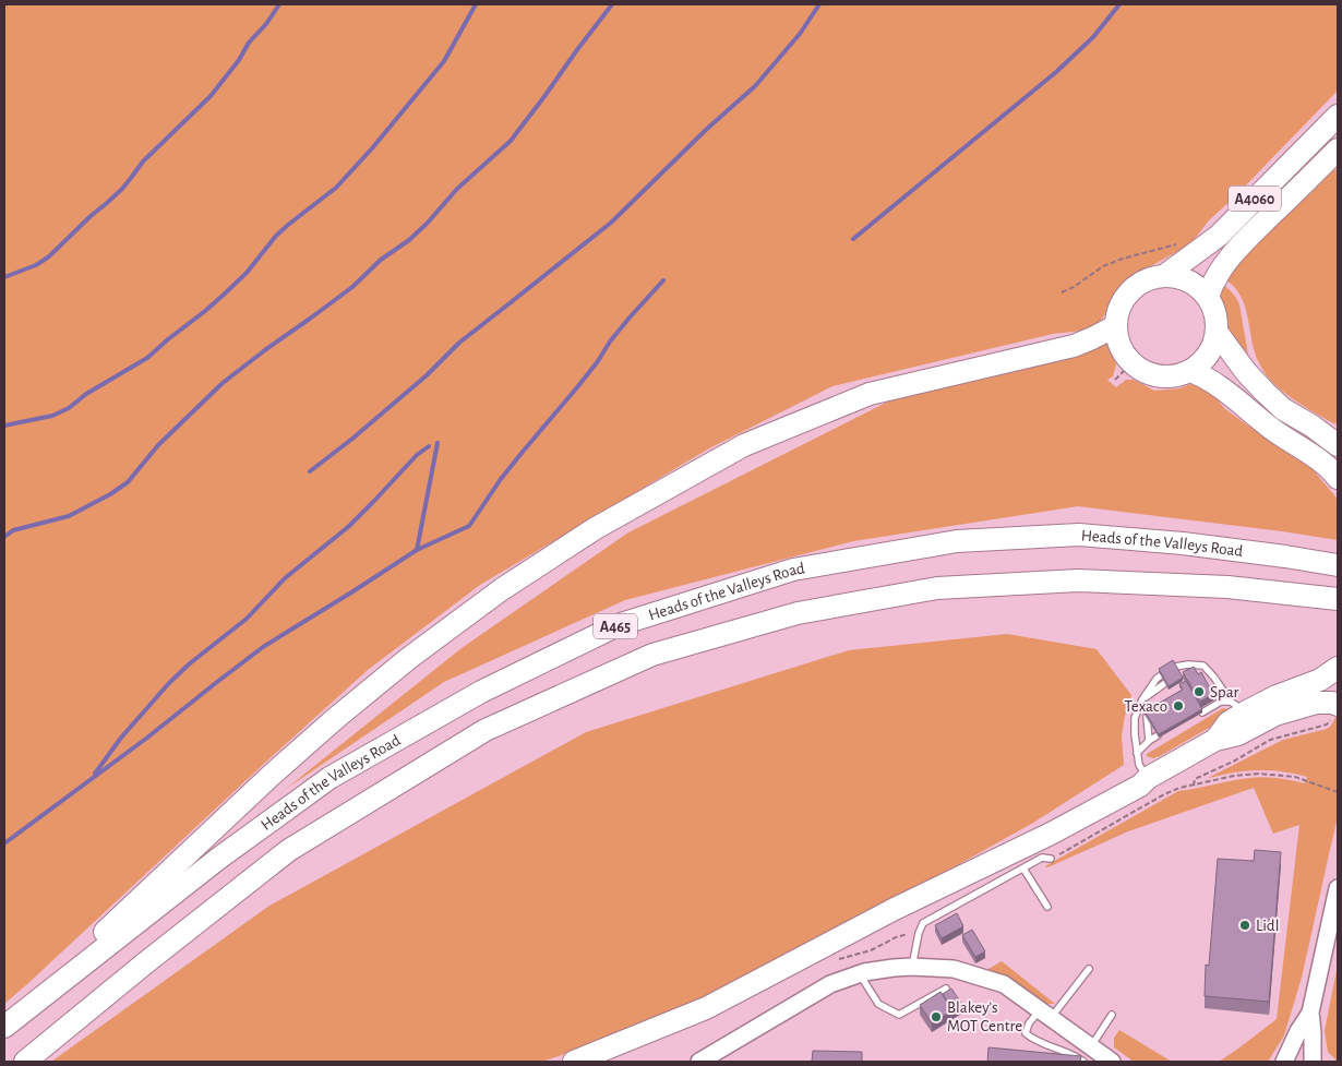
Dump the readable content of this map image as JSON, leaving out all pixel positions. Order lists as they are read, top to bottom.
{
  "streets": {
    "highway": ["A4060", "Heads of the Valleys Road", "A465"]
  },
  "places": [
    "Spar",
    "Texaco",
    "Lidl",
    "Blakey's MOT Centre"
  ]
}
